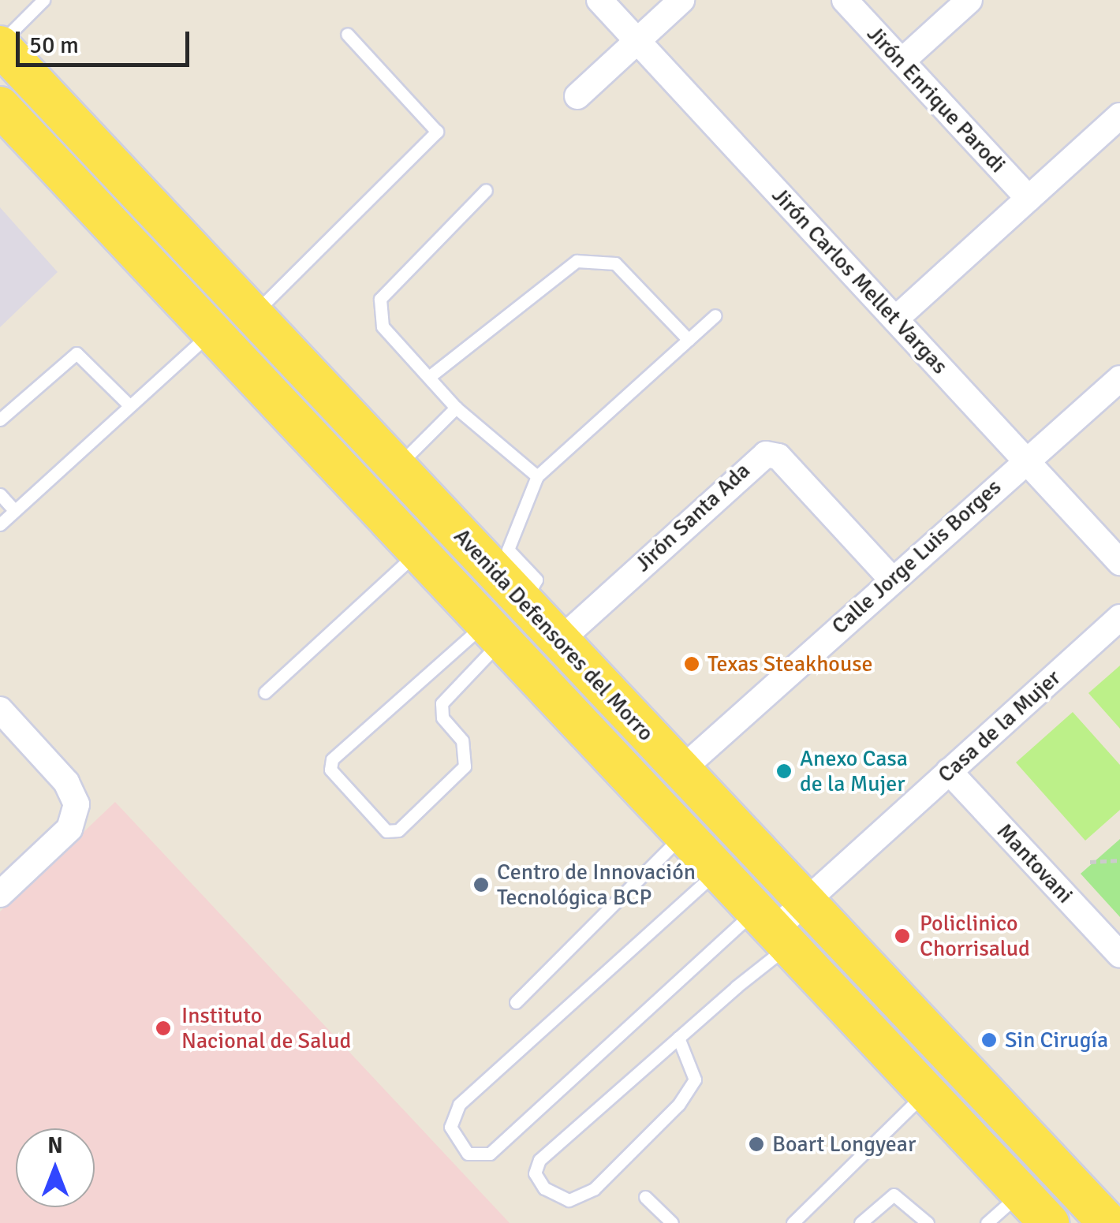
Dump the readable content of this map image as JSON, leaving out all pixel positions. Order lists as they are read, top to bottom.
{
  "streets": {
    "main road": ["Avenida Defensores del Morro"],
    "street": [
      "Jirón Enrique Parodi",
      "Jirón Carlos Mellet Vargas",
      "Jirón Santa Ada",
      "Calle Jorge Luis Borges",
      "Casa de la Mujer",
      "Mantovani"
    ]
  },
  "crossings": [
    ["Jirón Carlos Mellet Vargas", "Calle Jorge Luis Borges"],
    ["Jirón Santa Ada", "Calle Jorge Luis Borges"],
    ["Jirón Santa Ada", "Avenida Defensores del Morro"],
    ["Calle Jorge Luis Borges", "Avenida Defensores del Morro"],
    ["Avenida Defensores del Morro", "Casa de la Mujer"],
    ["Casa de la Mujer", "Mantovani"]
  ],
  "places": [
    "Texas Steakhouse",
    "Anexo Casa de la Mujer",
    "Centro de Innovación Tecnológica BCP",
    "Policlinico Chorrisalud",
    "Instituto Nacional de Salud",
    "Sin Cirugía",
    "Boart Longyear"
  ],
  "scale_bar": "50 m",
  "north": "top"
}
